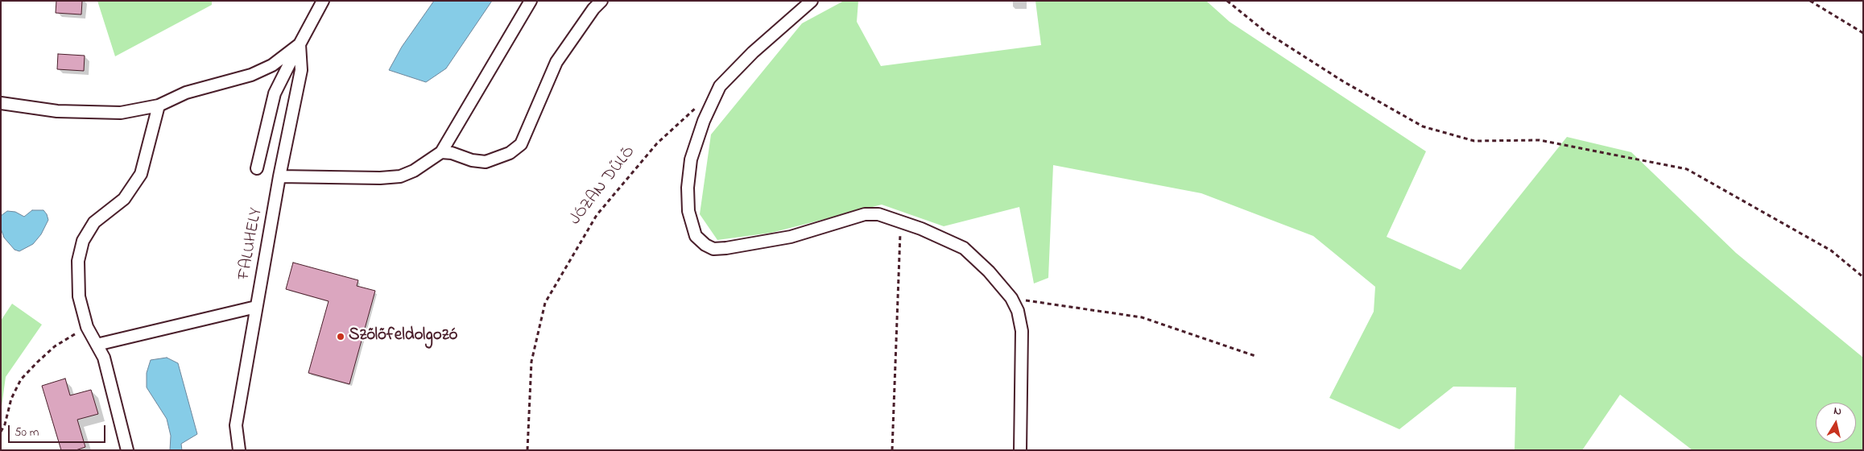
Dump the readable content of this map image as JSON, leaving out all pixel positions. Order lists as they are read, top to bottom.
{
  "streets": {
    "street": ["FALUHELY"],
    "path": ["JÓZAN DŰLŐ"]
  },
  "places": ["Szőlőfeldolgozó"],
  "scale_bar": "50 m",
  "north": "top"
}
